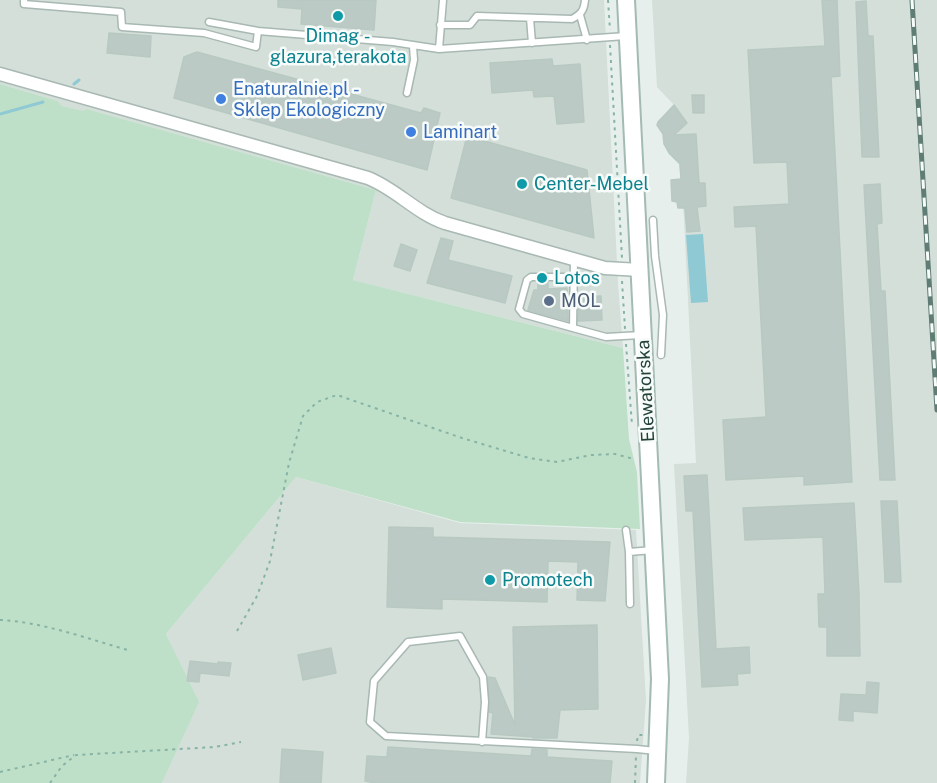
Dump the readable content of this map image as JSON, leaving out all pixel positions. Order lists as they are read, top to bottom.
{
  "streets": {
    "street": ["Elewatorska"]
  },
  "places": [
    "Dimag - glazura,terakota",
    "Enaturalnie.pl - Sklep Ekologiczny",
    "Laminart",
    "Center-Mebel",
    "Lotos",
    "MOL",
    "Promotech"
  ]
}
